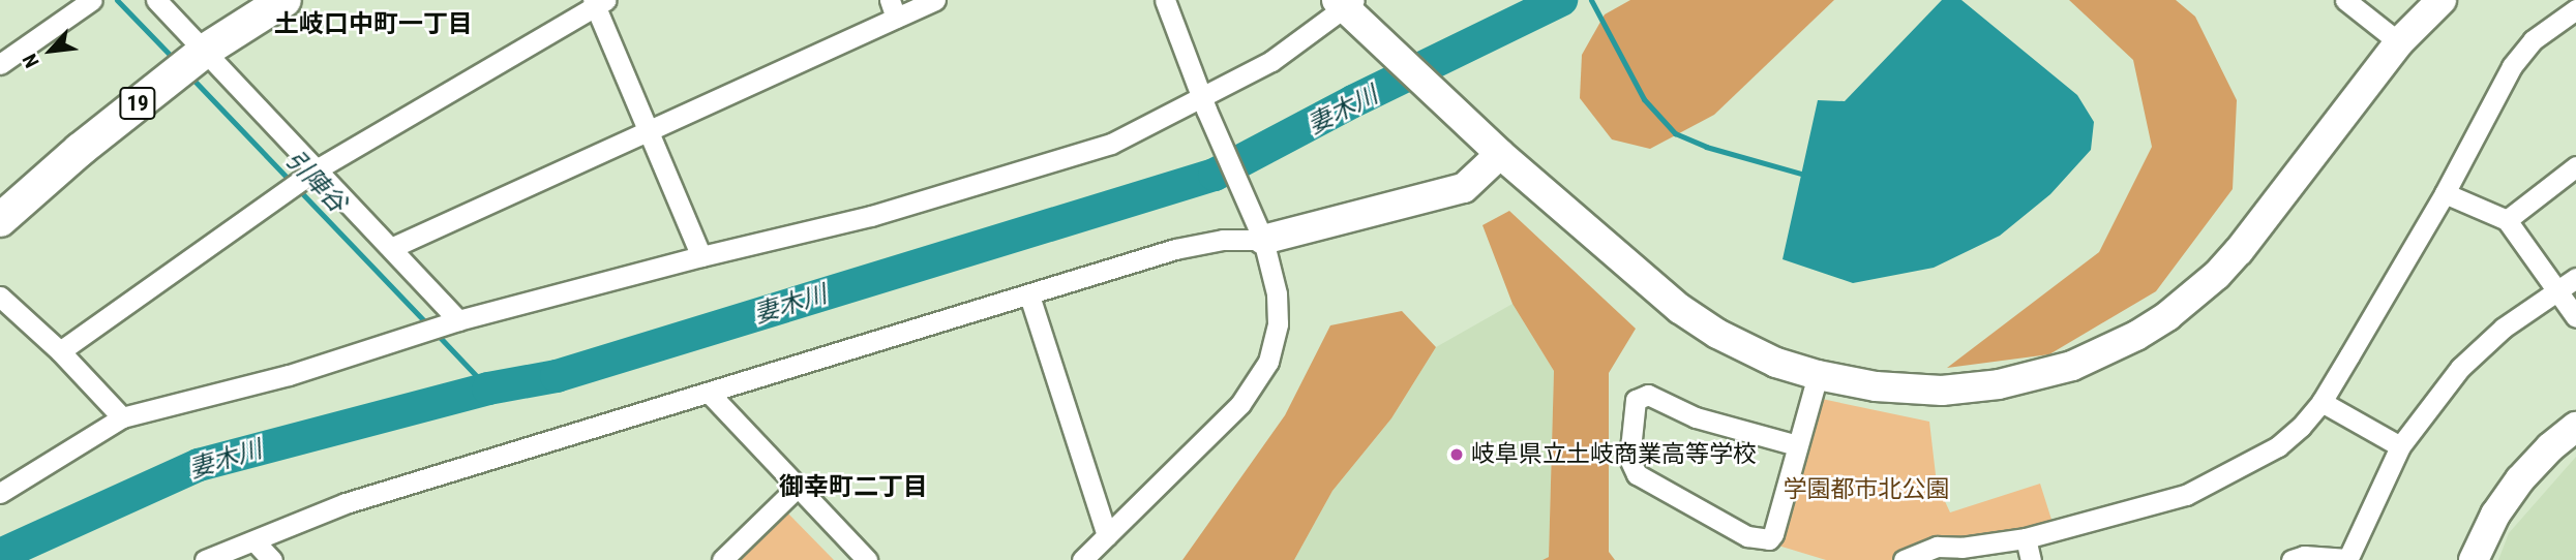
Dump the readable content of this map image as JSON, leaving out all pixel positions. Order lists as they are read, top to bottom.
{
  "streets": {
    "main road": ["19"]
  },
  "districts": ["土岐口中町一丁目", "御幸町二丁目"],
  "water": ["妻木川", "引陣谷"],
  "parks": ["学園都市北公園"],
  "places": ["岐阜県立土岐商業高等学校"],
  "north": "bottom left"
}
